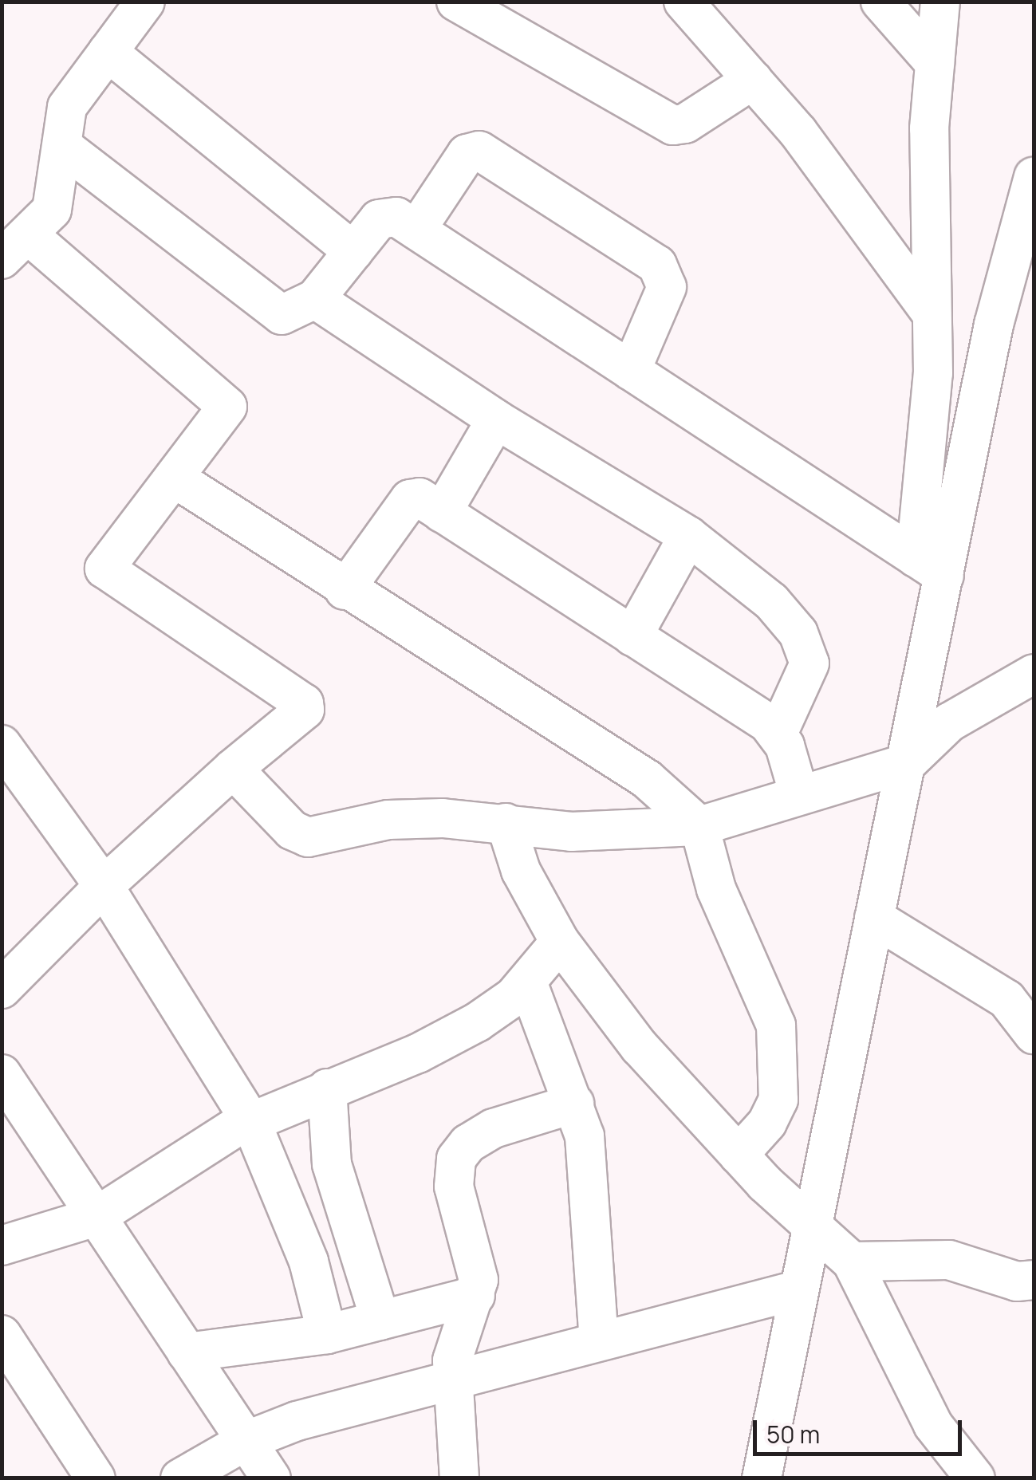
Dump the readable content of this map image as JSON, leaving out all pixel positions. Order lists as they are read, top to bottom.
{
  "scale_bar": "50 m"
}
